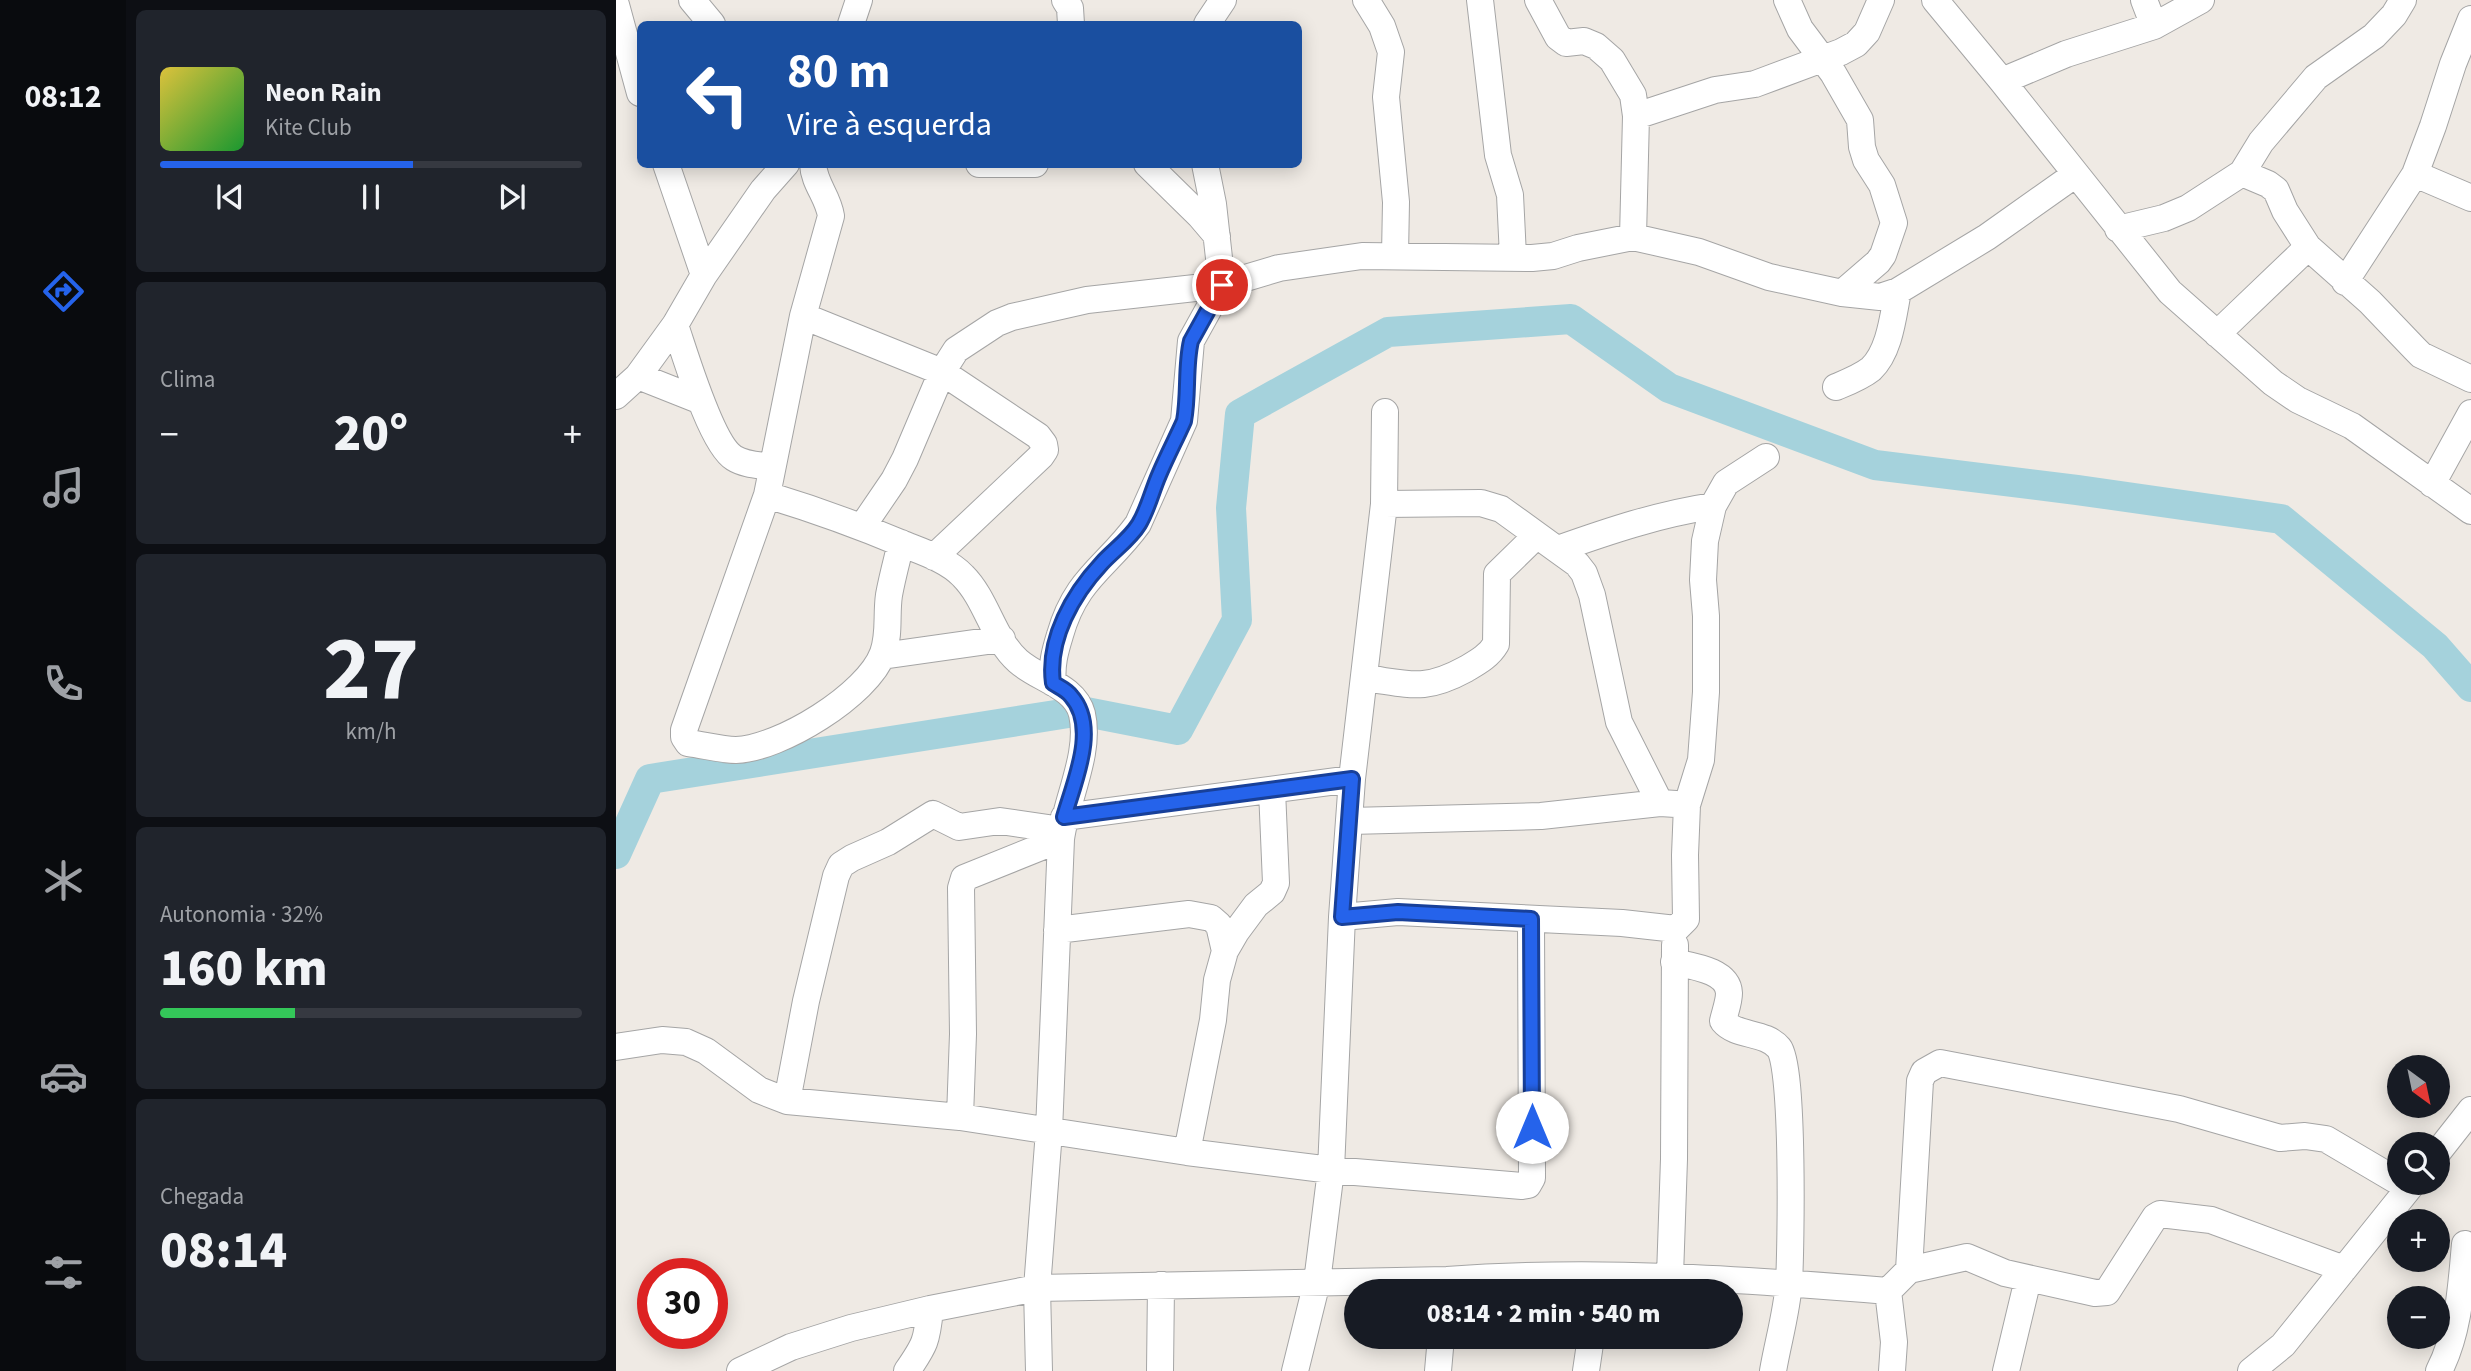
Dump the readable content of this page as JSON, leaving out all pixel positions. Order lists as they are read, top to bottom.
{
  "north": "bottom right",
  "page": {
    "tabs": "08:12",
    "turn": ["80 m", "Vire à esquerda"],
    "song": ["Neon Rain", "Kite Club"],
    "tile": [
      "Clima",
      ["27", "km/h"],
      ["Autonomia · 32%", "160 km"],
      ["Chegada", "08:14"]
    ],
    "heat": ["−", "20°", "+"],
    "map_buttons": ["+", "−"],
    "limit": "30",
    "trip": "08:14 · 2 min · 540 m"
  }
}
